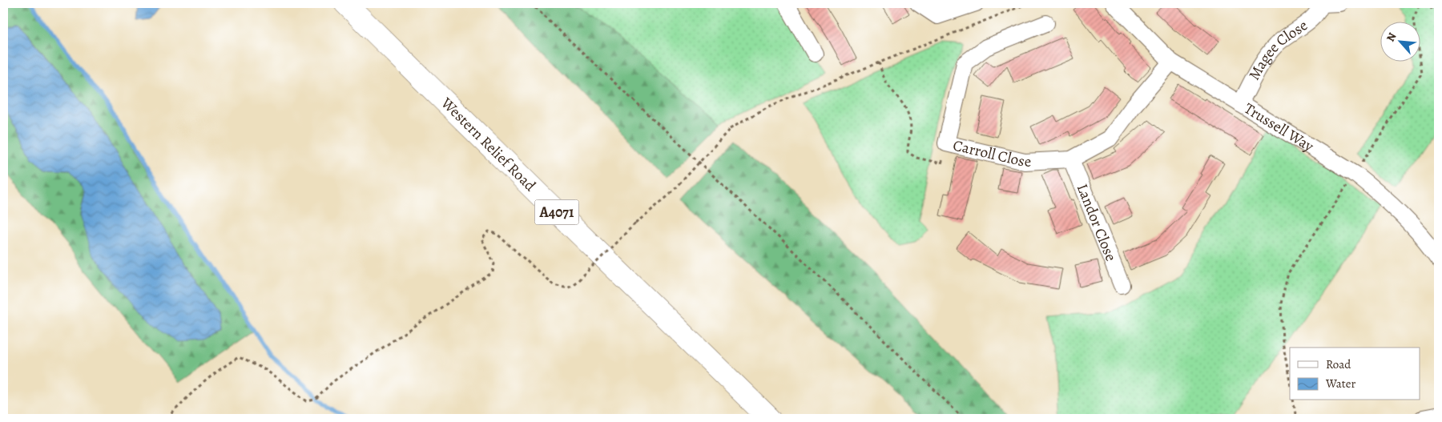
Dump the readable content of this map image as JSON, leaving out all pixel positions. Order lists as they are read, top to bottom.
{
  "streets": {
    "highway": ["Western Relief Road", "A4071"],
    "street": [
      "Magee Close",
      "Trussell Way",
      "Carroll Close",
      "Landor Close"
    ]
  },
  "crossings": [
    ["Magee Close", "Trussell Way"],
    ["Trussell Way", "Carroll Close"],
    ["Carroll Close", "Landor Close"]
  ],
  "legend": ["Road", "Water"],
  "north": "top left"
}
